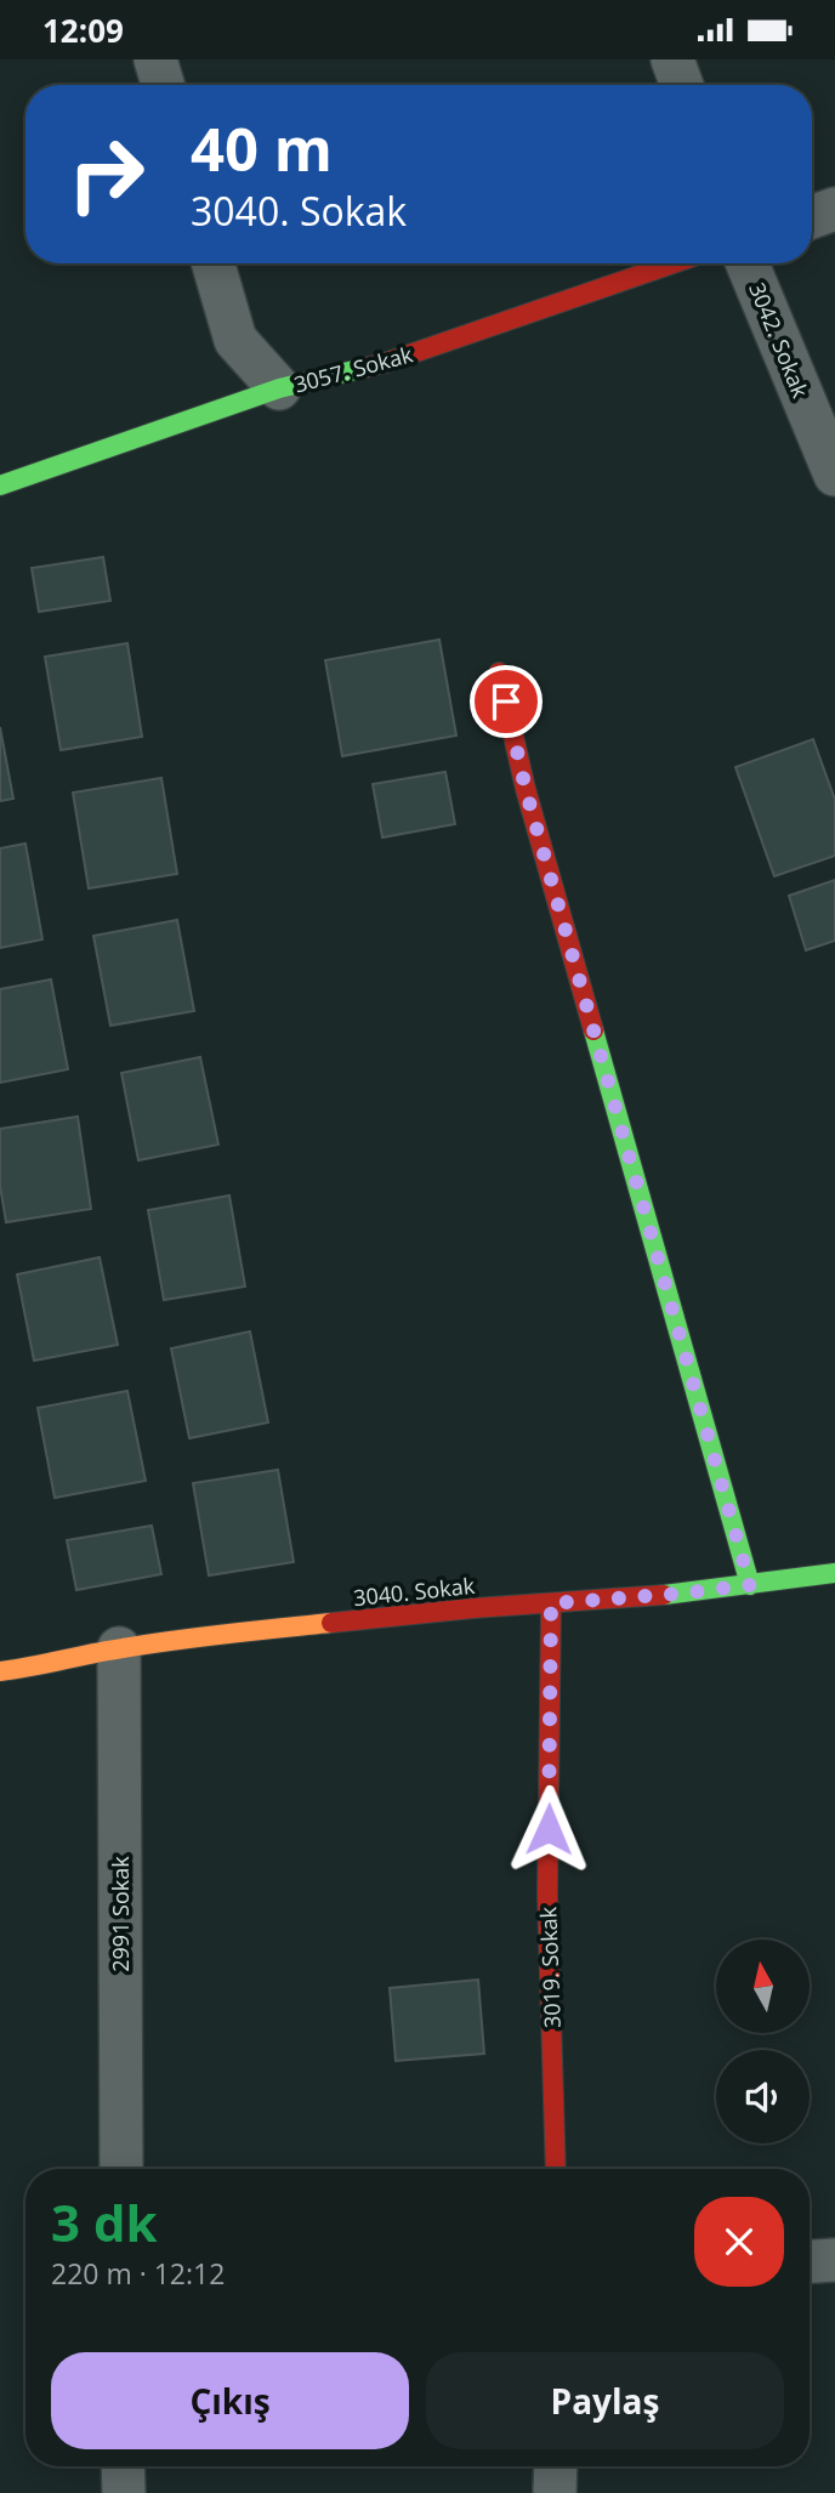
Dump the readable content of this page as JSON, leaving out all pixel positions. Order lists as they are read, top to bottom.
{
  "streets": {
    "street": [
      "3042. Sokak",
      "3057. Sokak",
      "3040. Sokak",
      "2991 Sokak",
      "3019. Sokak"
    ]
  },
  "crossings": [
    ["3040. Sokak", "2991 Sokak"],
    ["3040. Sokak", "3019. Sokak"]
  ],
  "north": "top",
  "page": {
    "status": "12:09",
    "turn": ["40 m", "3040. Sokak"],
    "heading": ["3 dk", "220 m · 12:12"],
    "buttons": ["Çıkış", "Paylaş"]
  }
}
